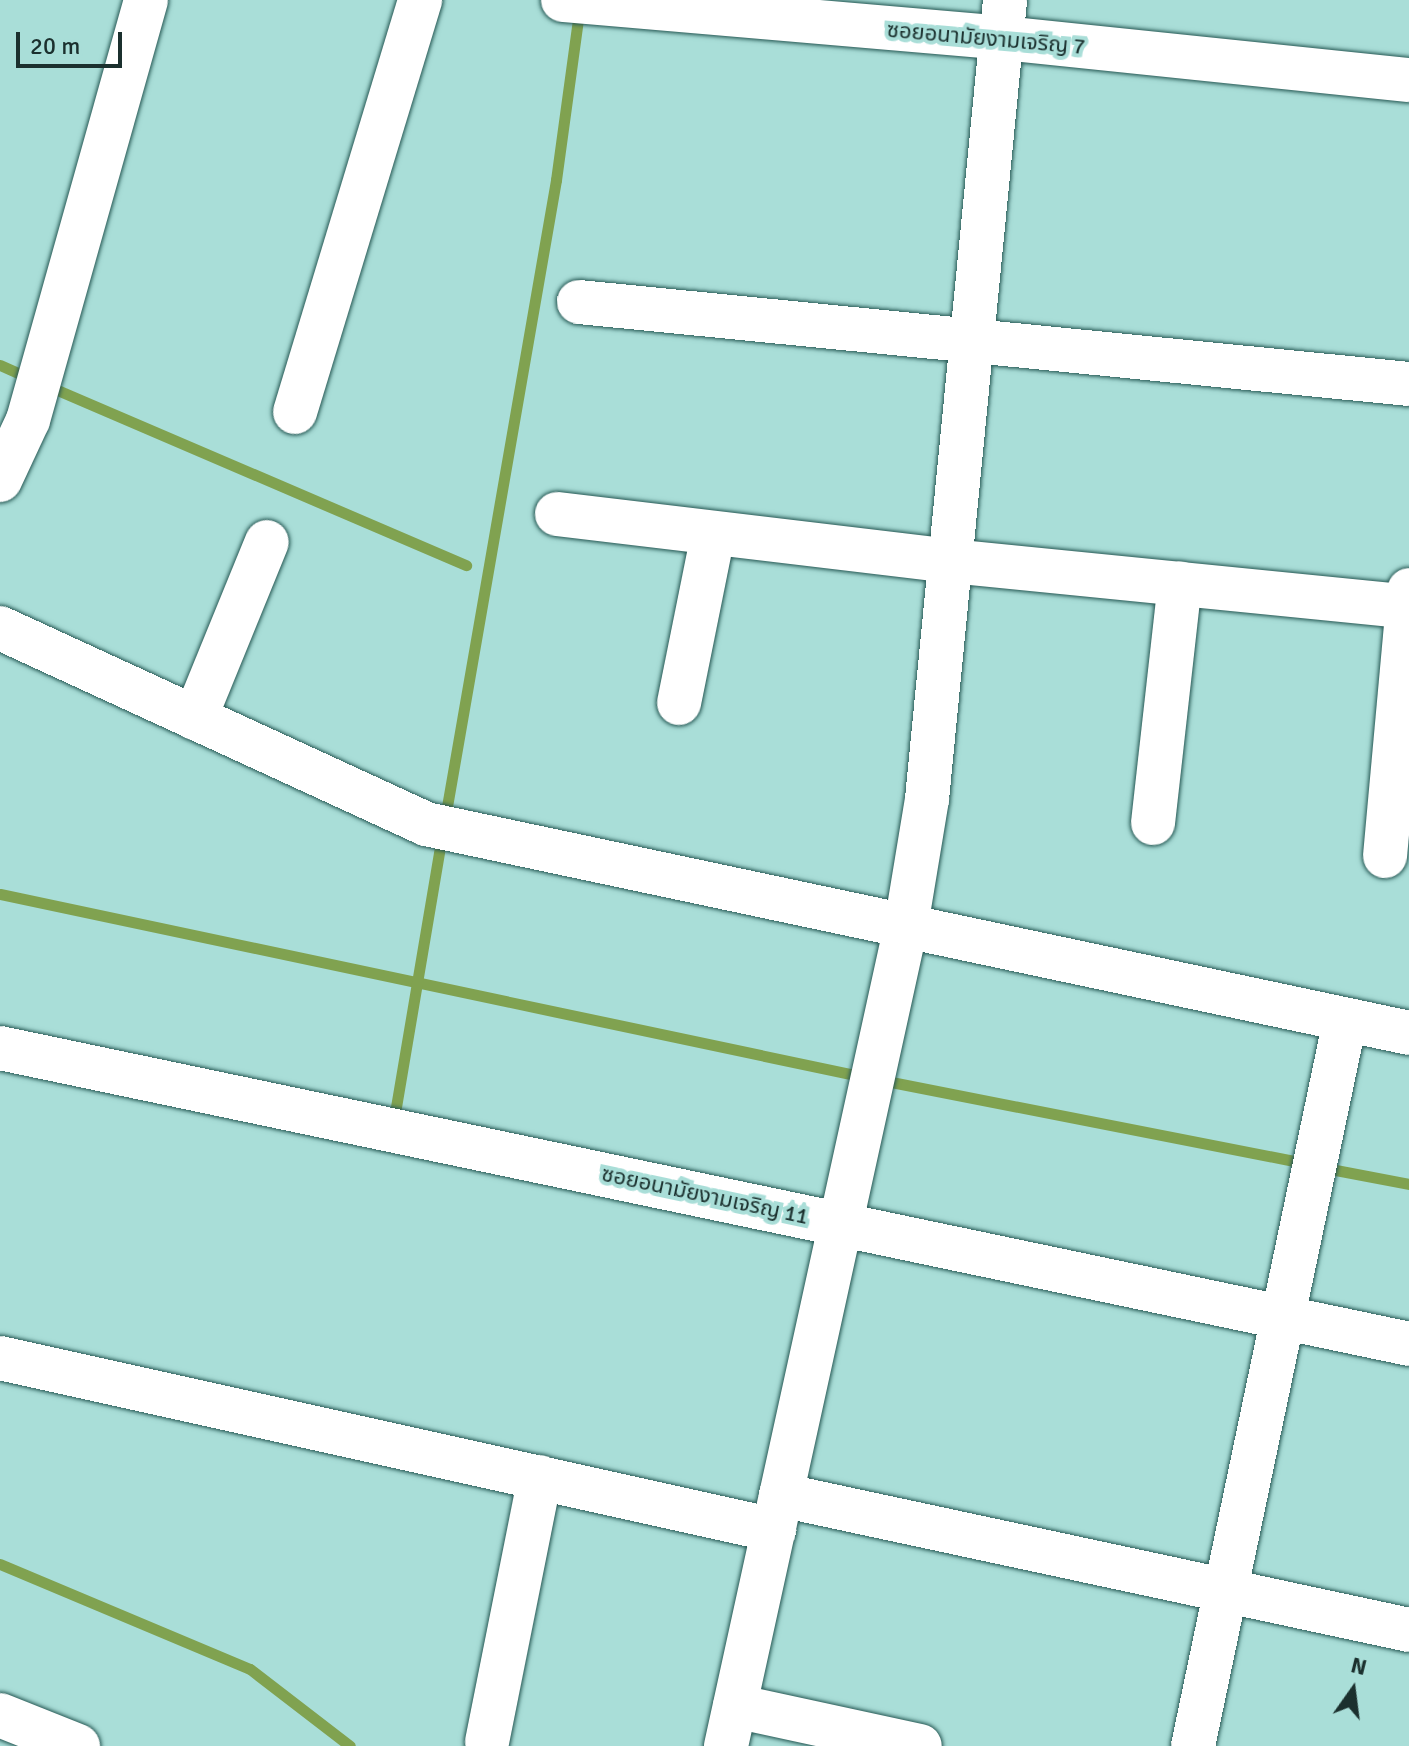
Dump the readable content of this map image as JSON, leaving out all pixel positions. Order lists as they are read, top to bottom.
{
  "streets": {
    "street": ["ซอยอนามัยงามเจริญ 7", "ซอยอนามัยงามเจริญ 11"]
  },
  "scale_bar": "20 m",
  "north": "top"
}
